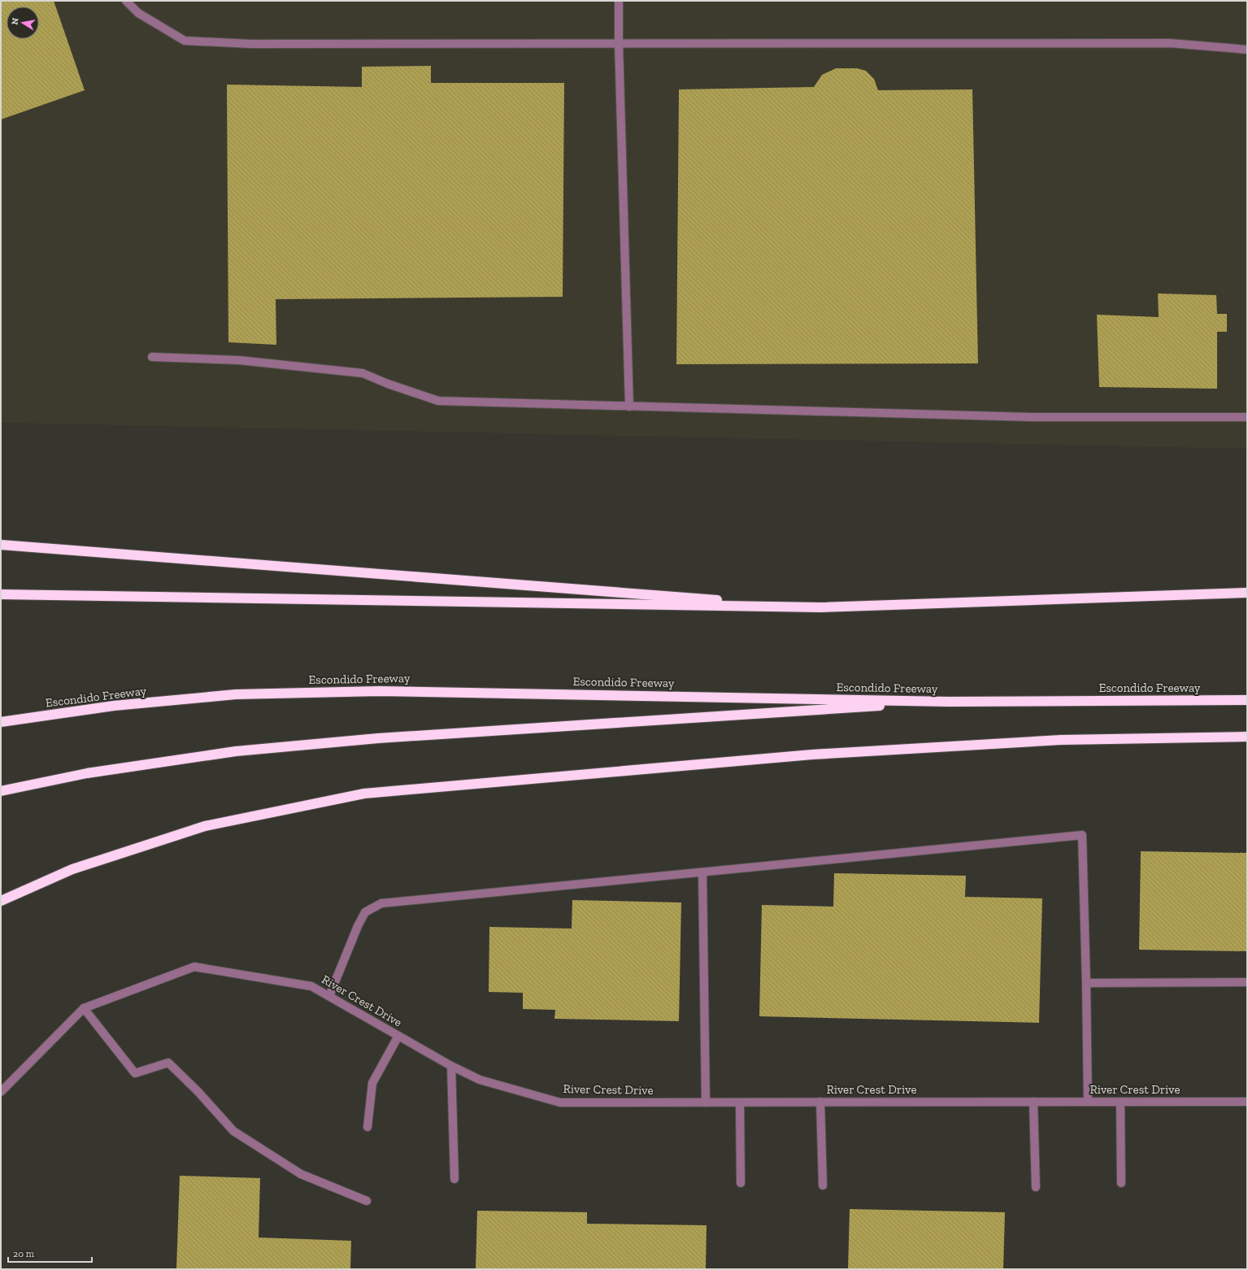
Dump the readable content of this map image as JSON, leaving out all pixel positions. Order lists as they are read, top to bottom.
{
  "streets": {
    "highway": ["Escondido Freeway"],
    "street": ["River Crest Drive"]
  },
  "scale_bar": "20 m",
  "north": "left"
}
